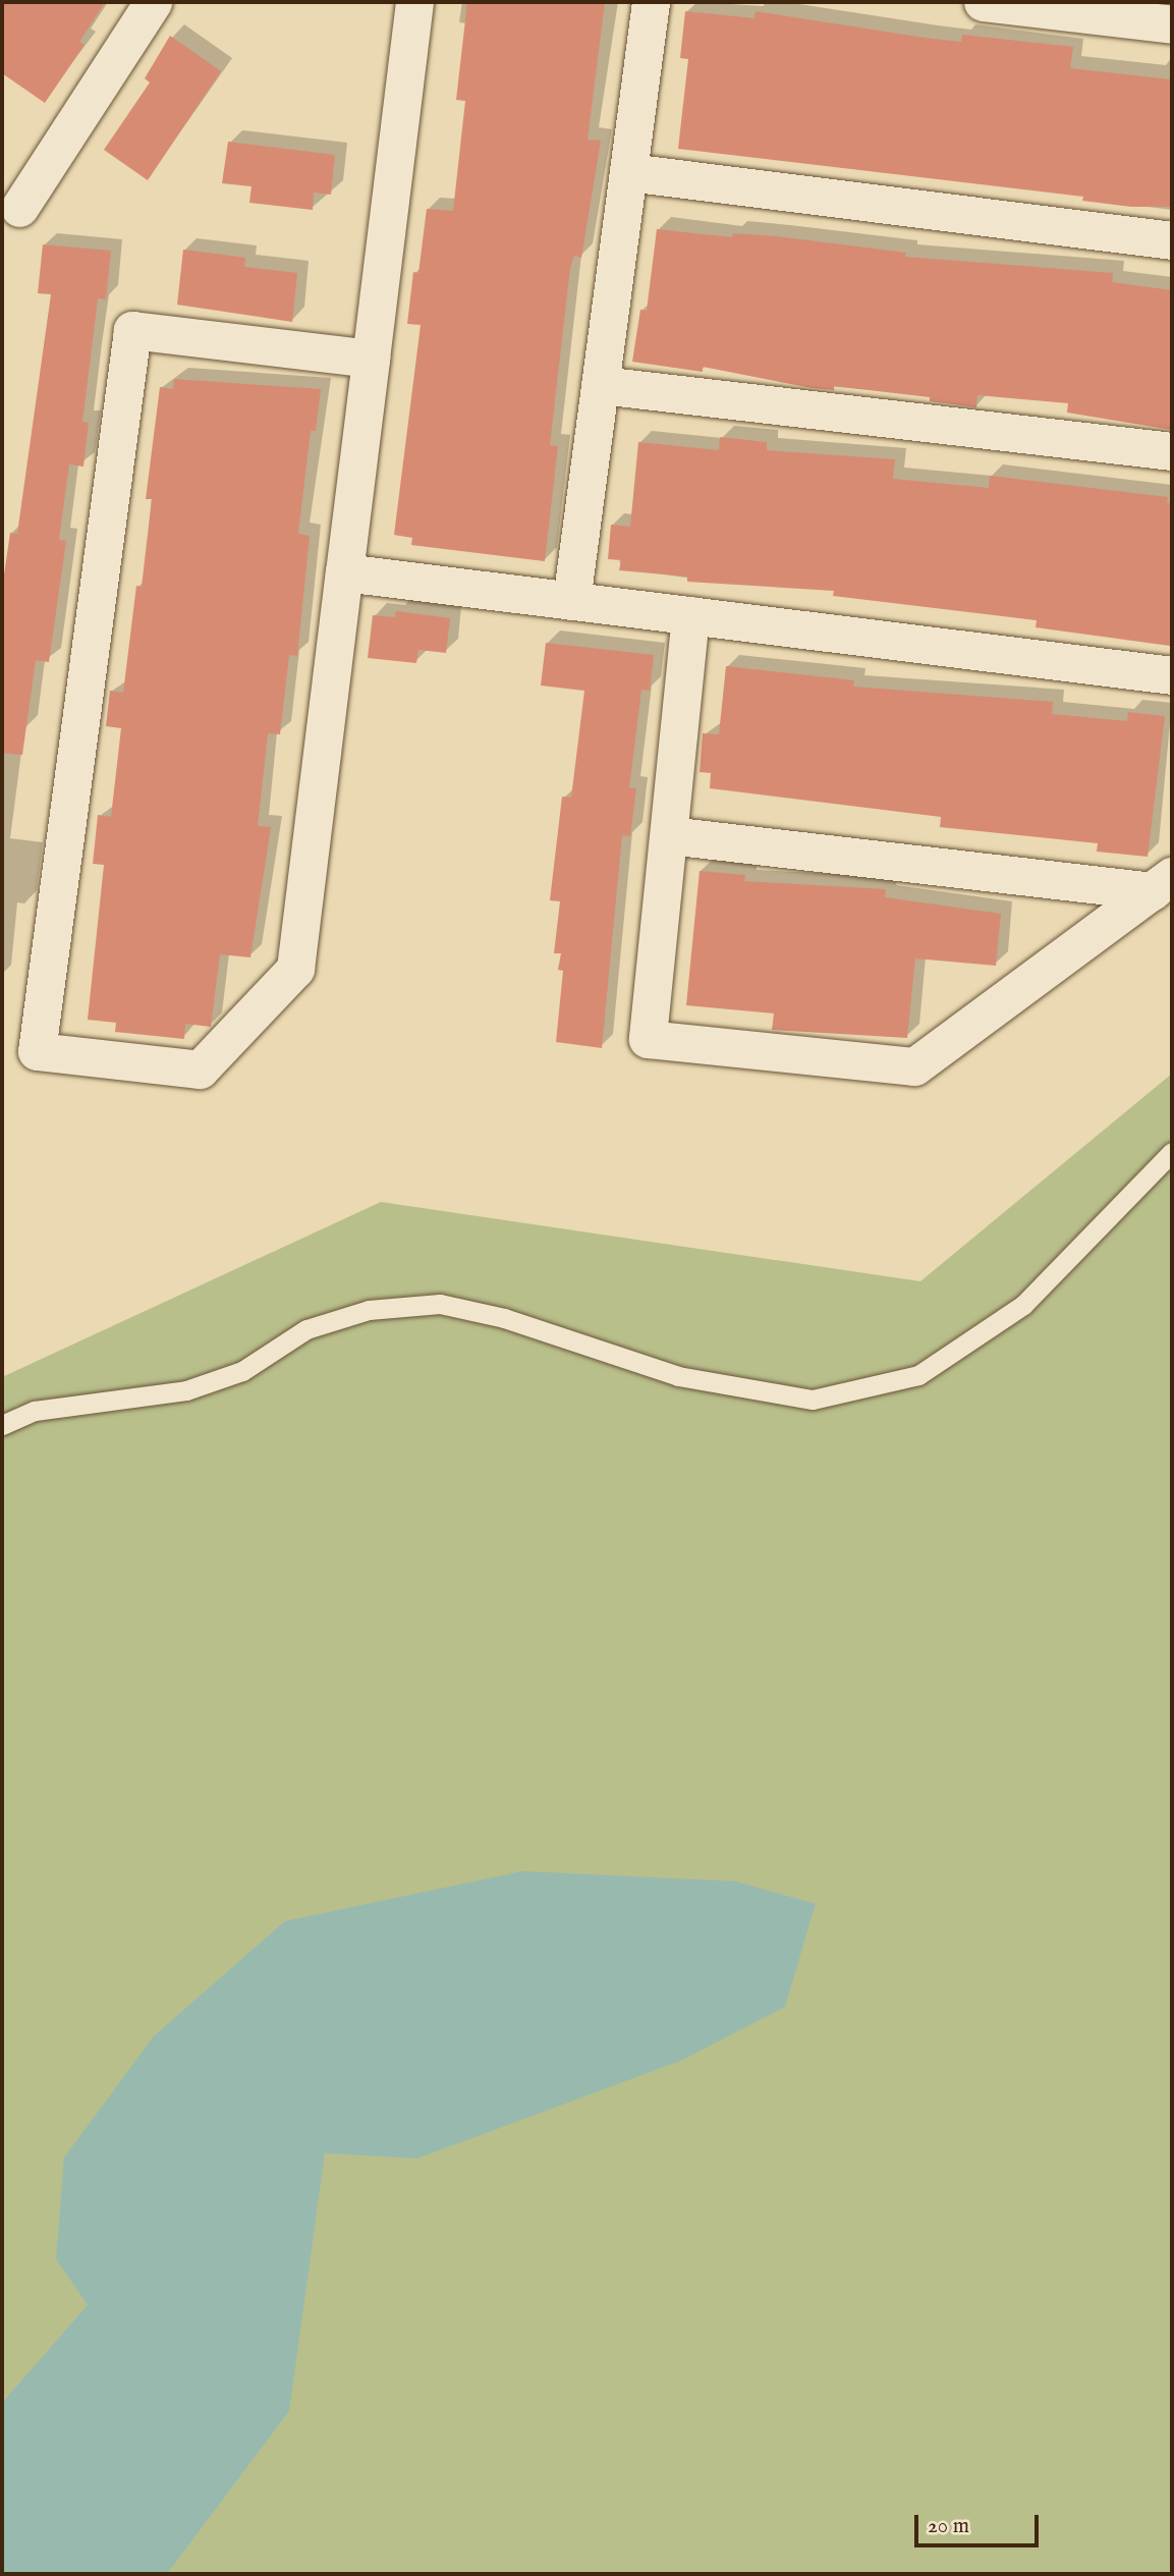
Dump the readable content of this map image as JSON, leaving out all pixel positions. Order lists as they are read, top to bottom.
{
  "scale_bar": "20 m"
}
